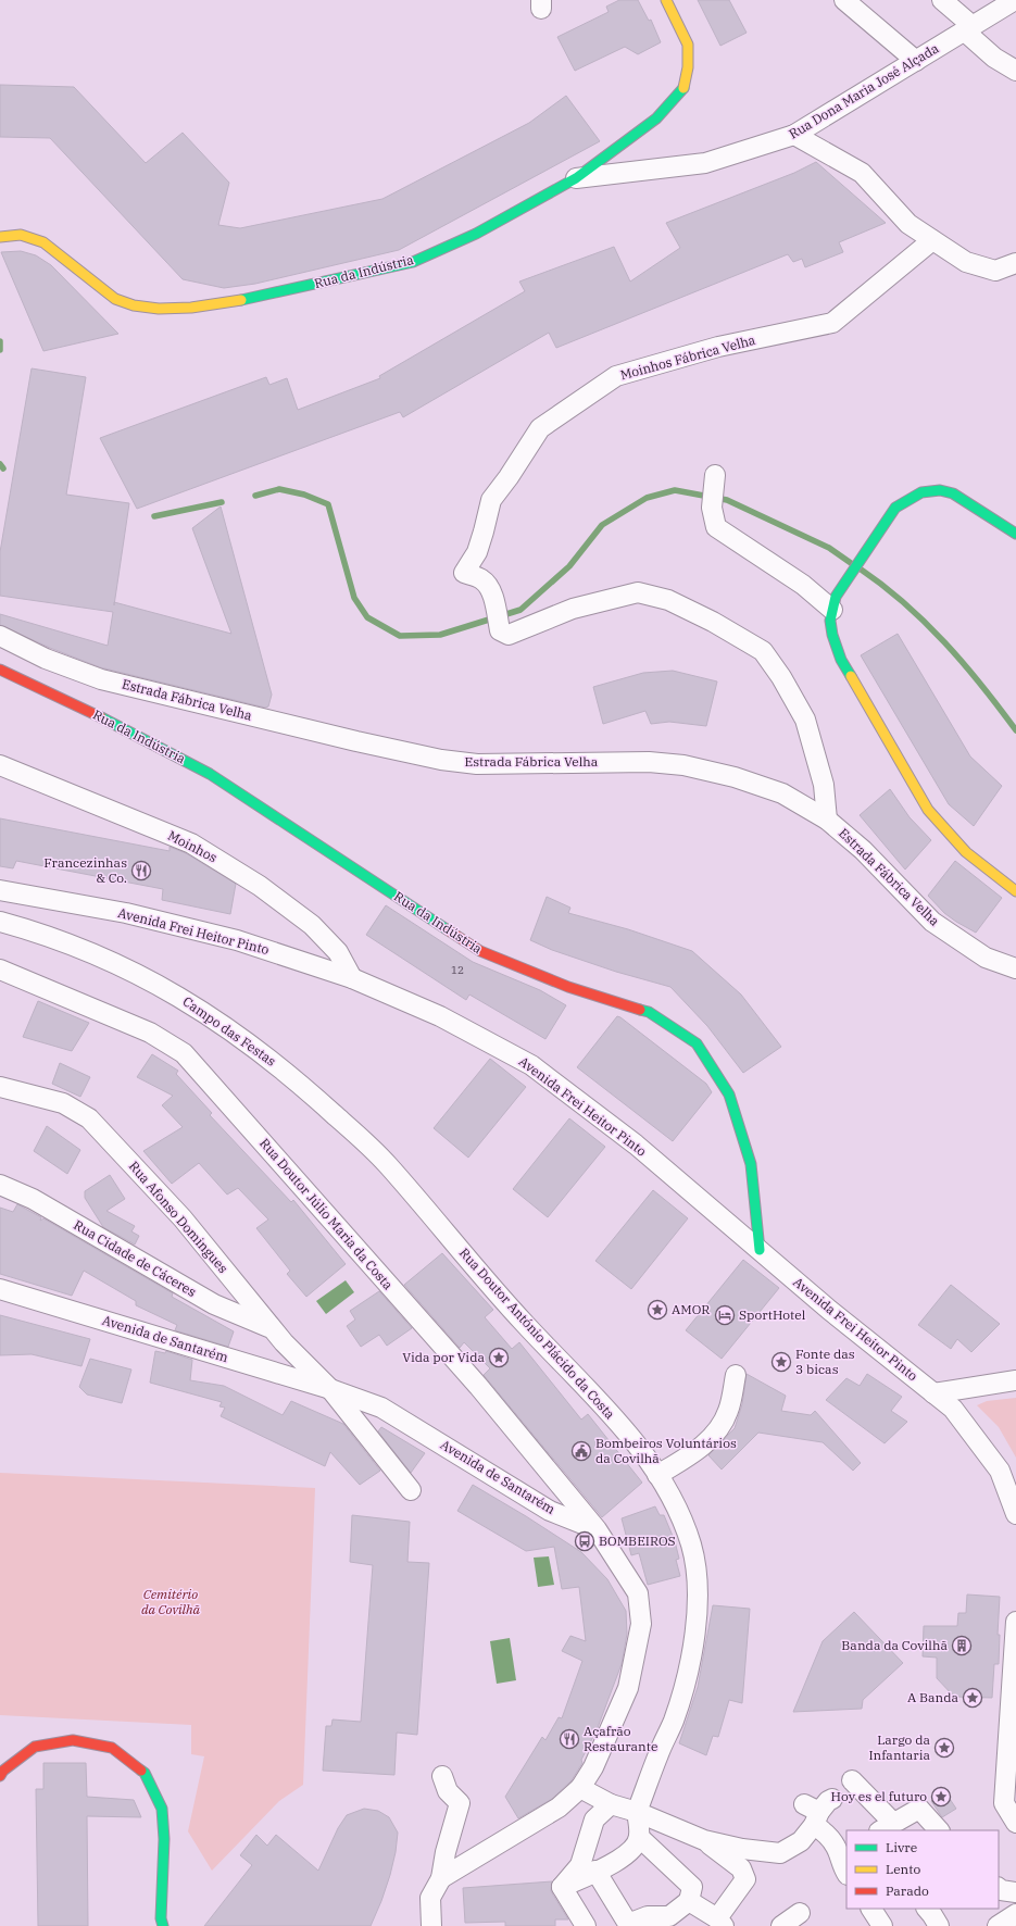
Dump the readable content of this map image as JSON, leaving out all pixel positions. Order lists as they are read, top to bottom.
{
  "streets": {
    "street": [
      "Rua Dona Maria José Alçada",
      "Rua da Indústria",
      "Moinhos Fábrica Velha",
      "Estrada Fábrica Velha",
      "Moinhos",
      "Avenida Frei Heitor Pinto",
      "Campo das Festas",
      "Rua Doutor Júlio Maria da Costa",
      "Rua Afonso Domingues",
      "Rua Cidade de Cáceres",
      "Rua Doutor António Plácido da Costa",
      "Avenida de Santarém"
    ]
  },
  "crossings": [
    ["Rua Dona Maria José Alçada", "Rua da Indústria"],
    ["Rua da Indústria", "Avenida Frei Heitor Pinto"],
    ["Moinhos Fábrica Velha", "Estrada Fábrica Velha"],
    ["Moinhos", "Avenida Frei Heitor Pinto"],
    ["Campo das Festas", "Rua Doutor António Plácido da Costa"],
    ["Rua Doutor Júlio Maria da Costa", "Avenida de Santarém"],
    ["Rua Afonso Domingues", "Rua Cidade de Cáceres"],
    ["Rua Afonso Domingues", "Avenida de Santarém"]
  ],
  "parks": ["Cemitério da Covilhã"],
  "places": {
    "restaurant": ["Francezinhas & Co.", "Açafrão Restaurante"],
    "place": [
      "AMOR",
      "Vida por Vida",
      "Fonte das 3 bicas",
      "A Banda",
      "Largo da Infantaria",
      "Hoy es el futuro"
    ],
    "hotel": ["SportHotel"],
    "public building": ["Bombeiros Voluntários da Covilhã"],
    "bus stop": ["BOMBEIROS"],
    "building": ["Banda da Covilhã"]
  },
  "house_numbers": ["12"],
  "legend": ["Livre", "Lento", "Parado"]
}
